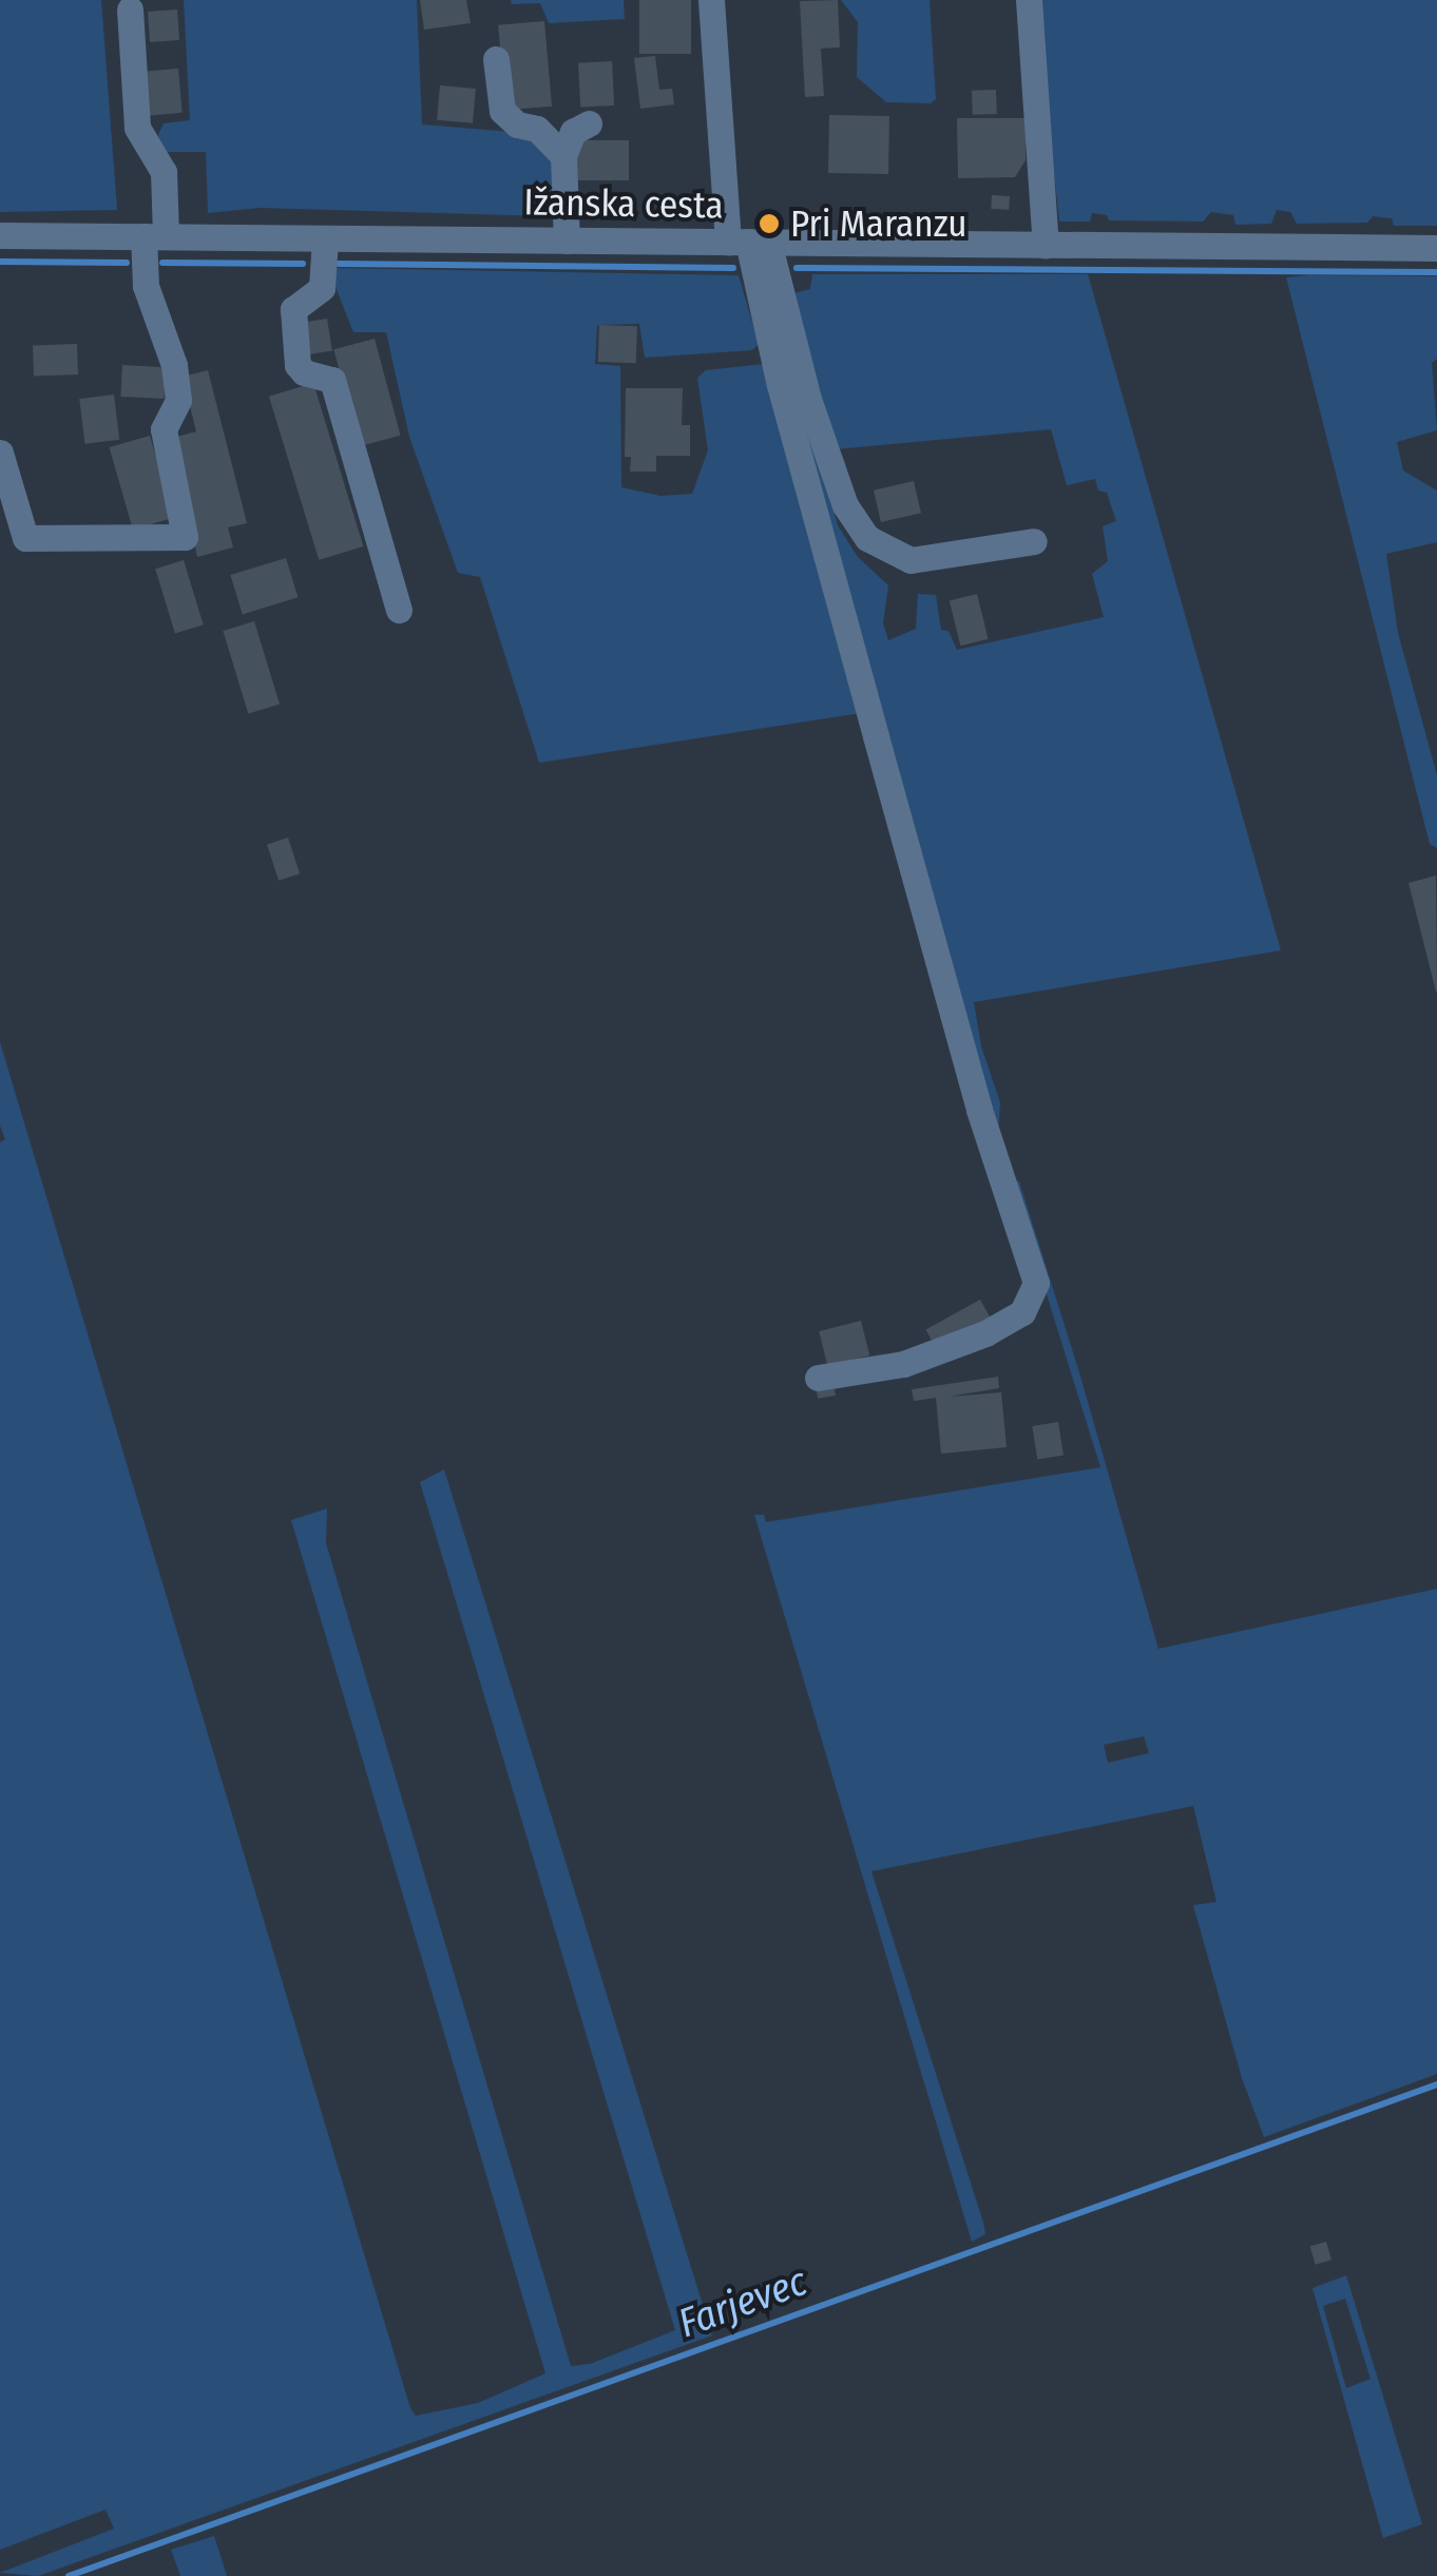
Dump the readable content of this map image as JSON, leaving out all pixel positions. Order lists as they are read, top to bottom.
{
  "streets": {
    "street": ["Ižanska cesta"]
  },
  "water": ["Farjevec"],
  "places": ["Pri Maranzu"]
}
